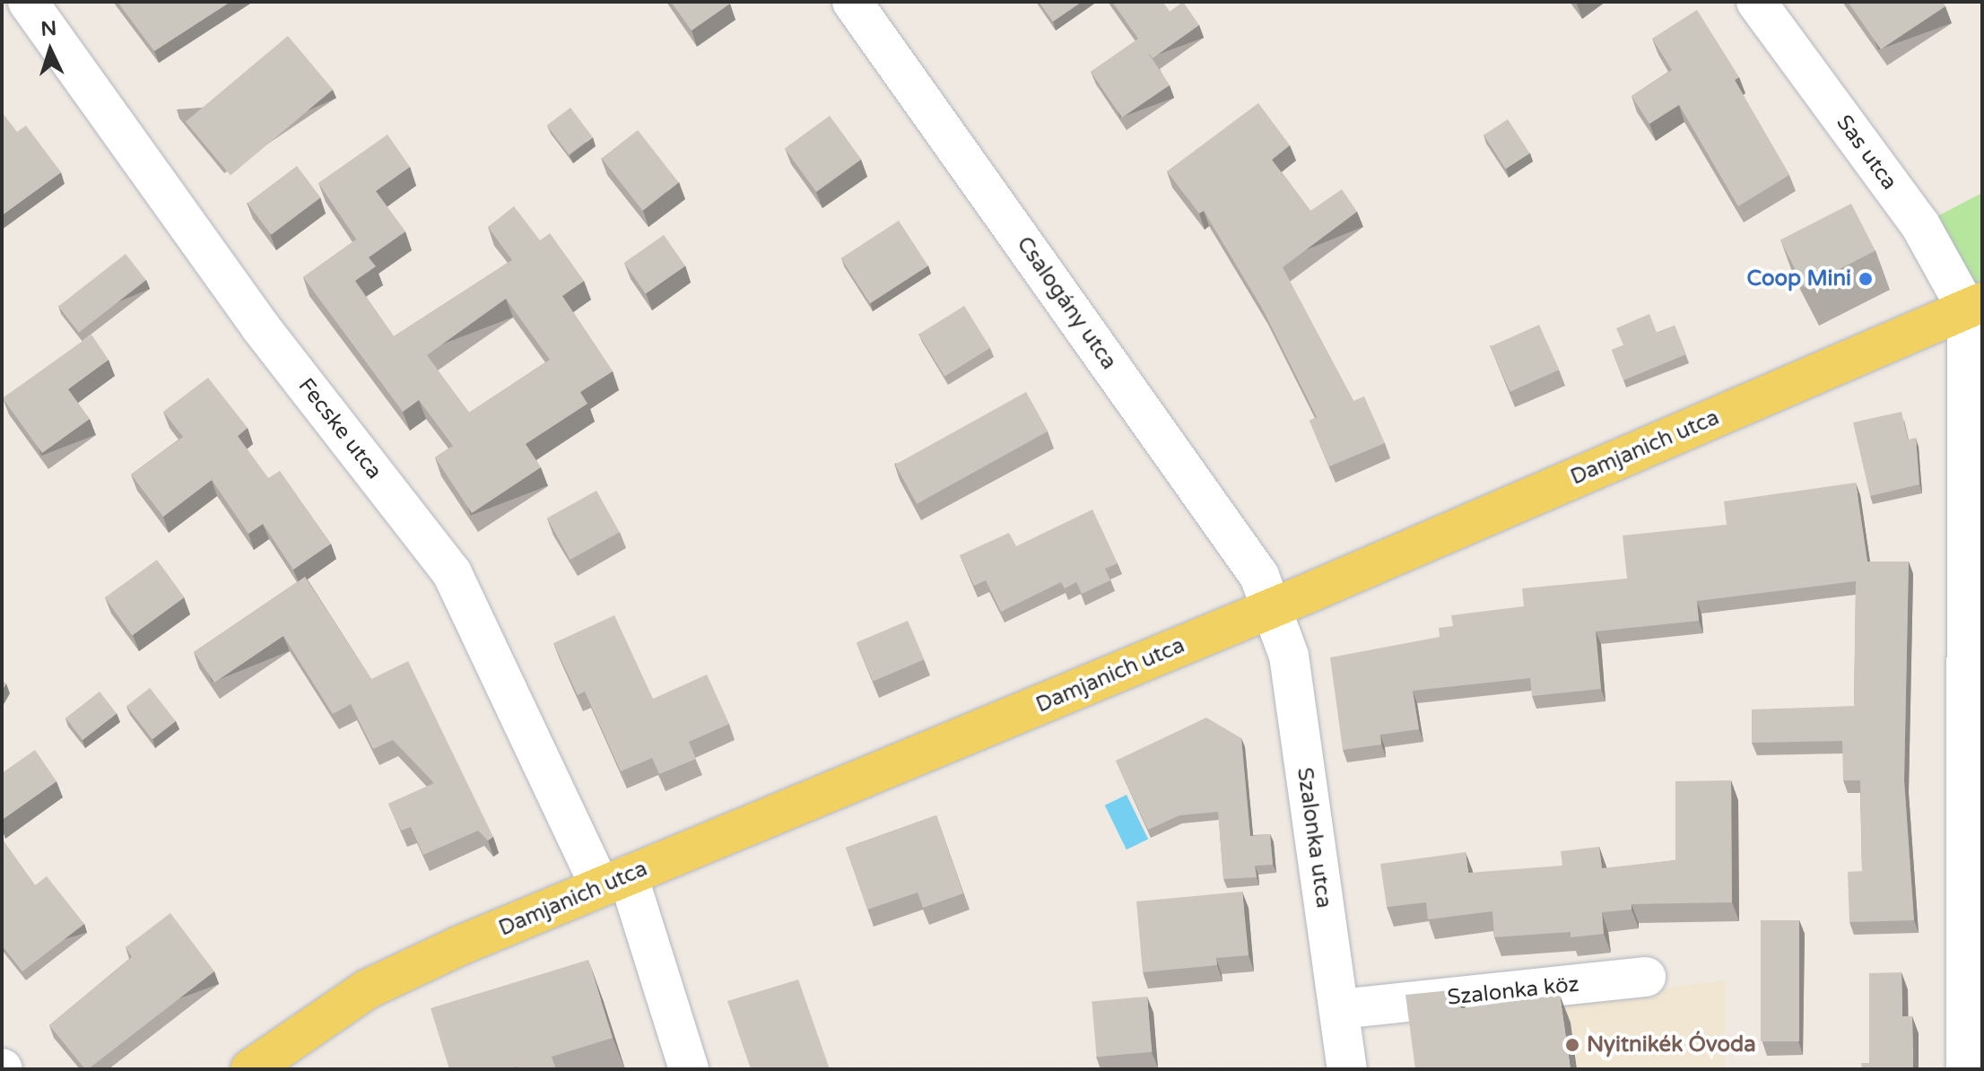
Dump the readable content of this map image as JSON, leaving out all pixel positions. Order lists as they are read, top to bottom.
{
  "streets": {
    "main road": ["Damjanich utca"],
    "street": [
      "Sas utca",
      "Csalogány utca",
      "Fecske utca",
      "Szalonka utca",
      "Szalonka köz"
    ]
  },
  "crossings": [
    ["Sas utca", "Damjanich utca"],
    ["Csalogány utca", "Damjanich utca"],
    ["Csalogány utca", "Szalonka utca"],
    ["Fecske utca", "Damjanich utca"],
    ["Damjanich utca", "Szalonka utca"],
    ["Szalonka utca", "Szalonka köz"]
  ],
  "places": ["Coop Mini", "Nyitnikék Óvoda"],
  "north": "top"
}
